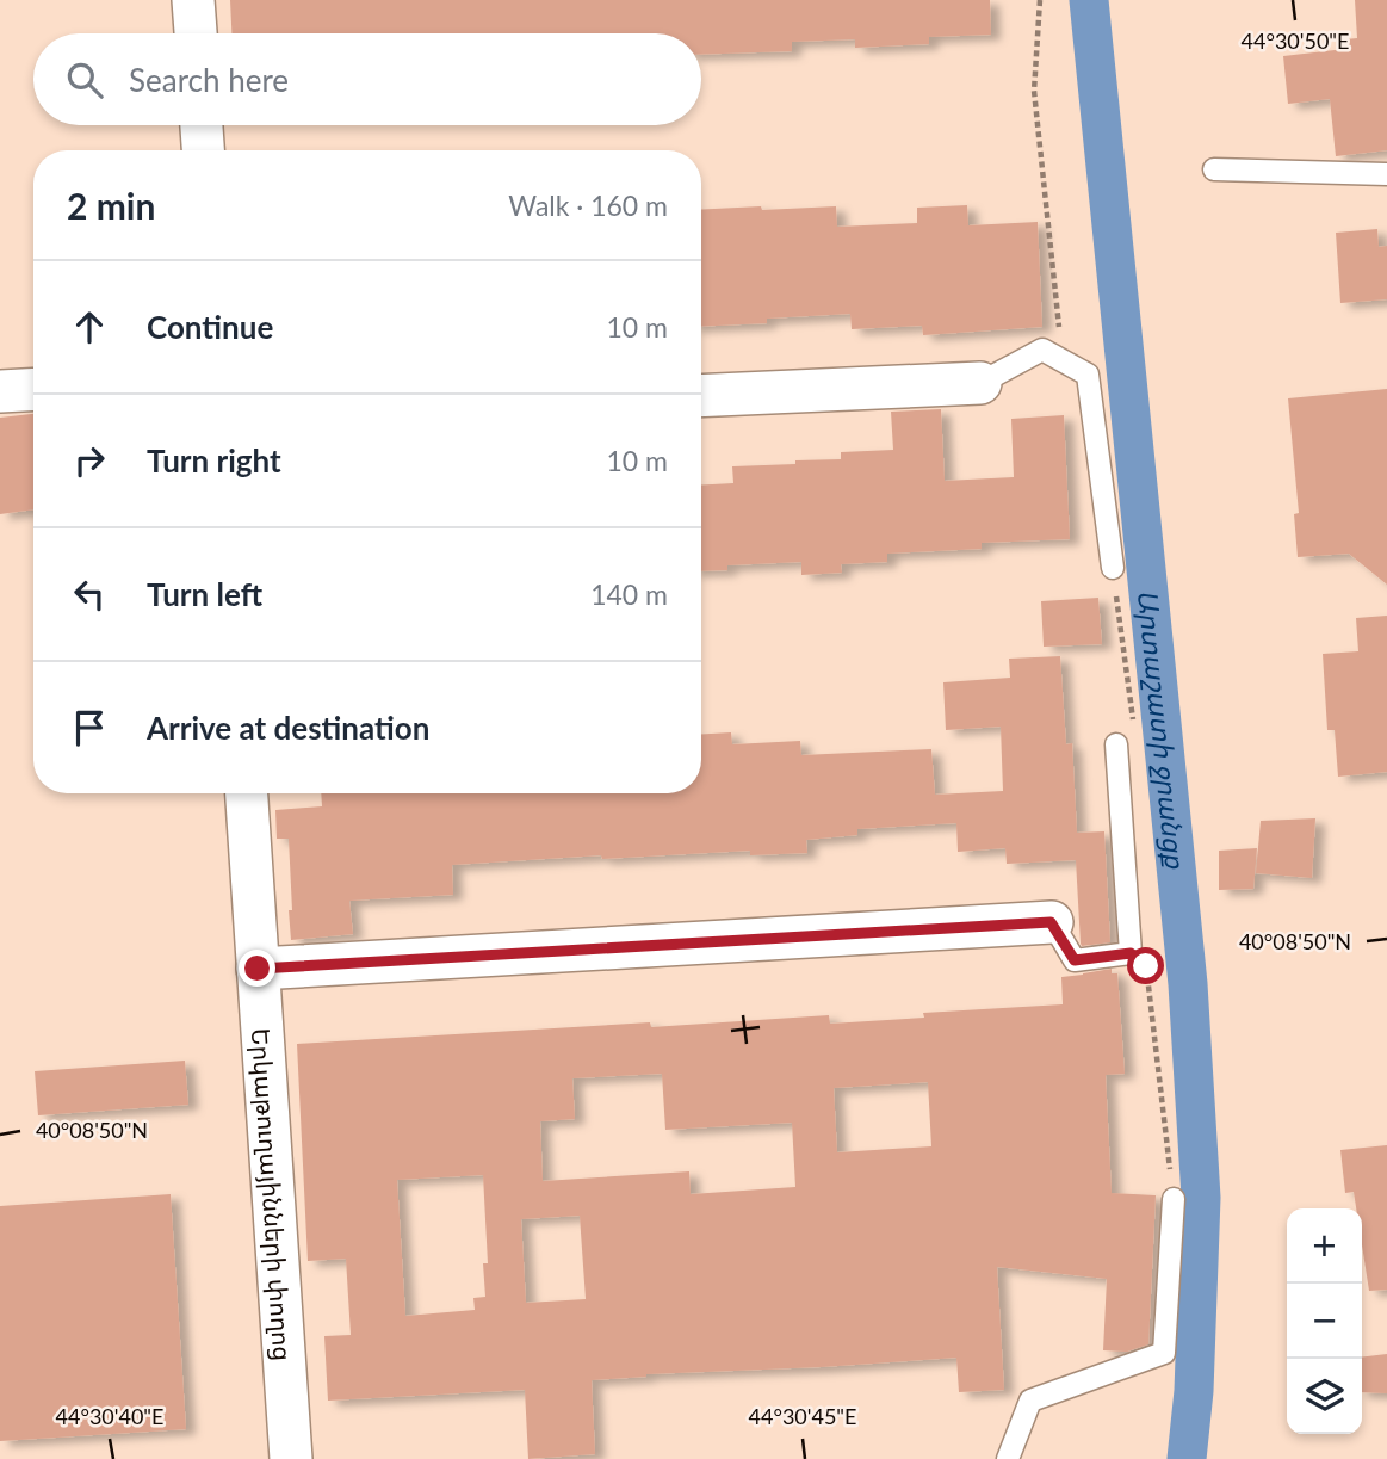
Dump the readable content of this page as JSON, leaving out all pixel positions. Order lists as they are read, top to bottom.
{
  "streets": {
    "street": ["Երկաթուղայինների փողոց"]
  },
  "water": ["Արտաշատի ջրանցք"],
  "page": {
    "search": "Search here",
    "heading": ["2 min", "Walk · 160 m"],
    "list": [
      ["Continue", "10 m"],
      ["Turn right", "10 m"],
      ["Turn left", "140 m"],
      "Arrive at destination"
    ],
    "map_buttons": ["+", "−"]
  },
  "coordinates": [
    "44°30'50\"E",
    "40°08'50\"N",
    "44°30'40\"E",
    "44°30'45\"E"
  ]
}
